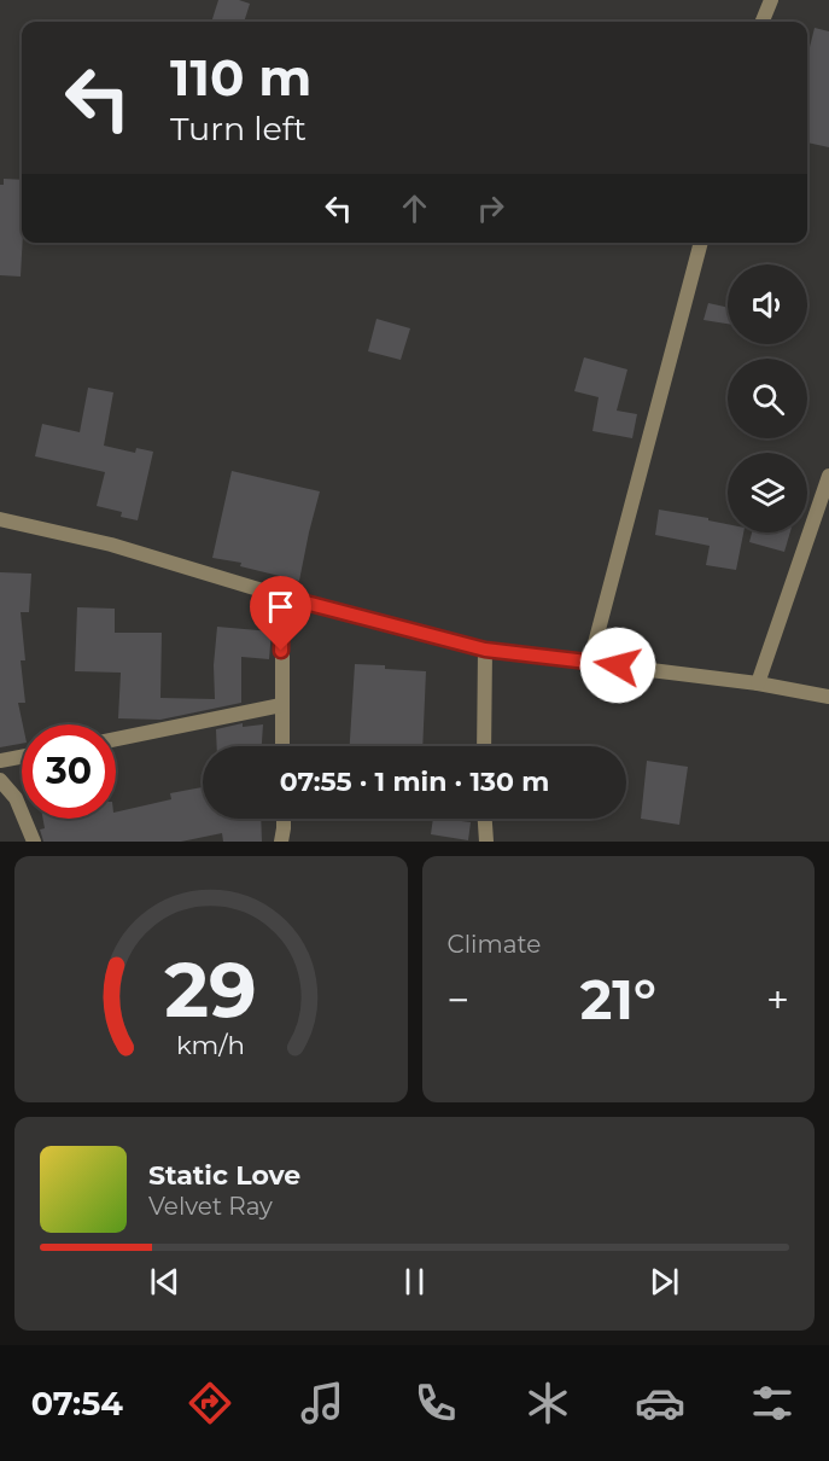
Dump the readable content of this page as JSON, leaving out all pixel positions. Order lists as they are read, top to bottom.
{
  "page": {
    "turn": ["110 m", "Turn left"],
    "limit": "30",
    "trip": "07:55 · 1 min · 130 m",
    "tile": "Climate",
    "heat": ["−", "21°", "+"],
    "song": ["Static Love", "Velvet Ray"],
    "tabs": "07:54",
    "gauge": ["29", "km/h"]
  }
}
